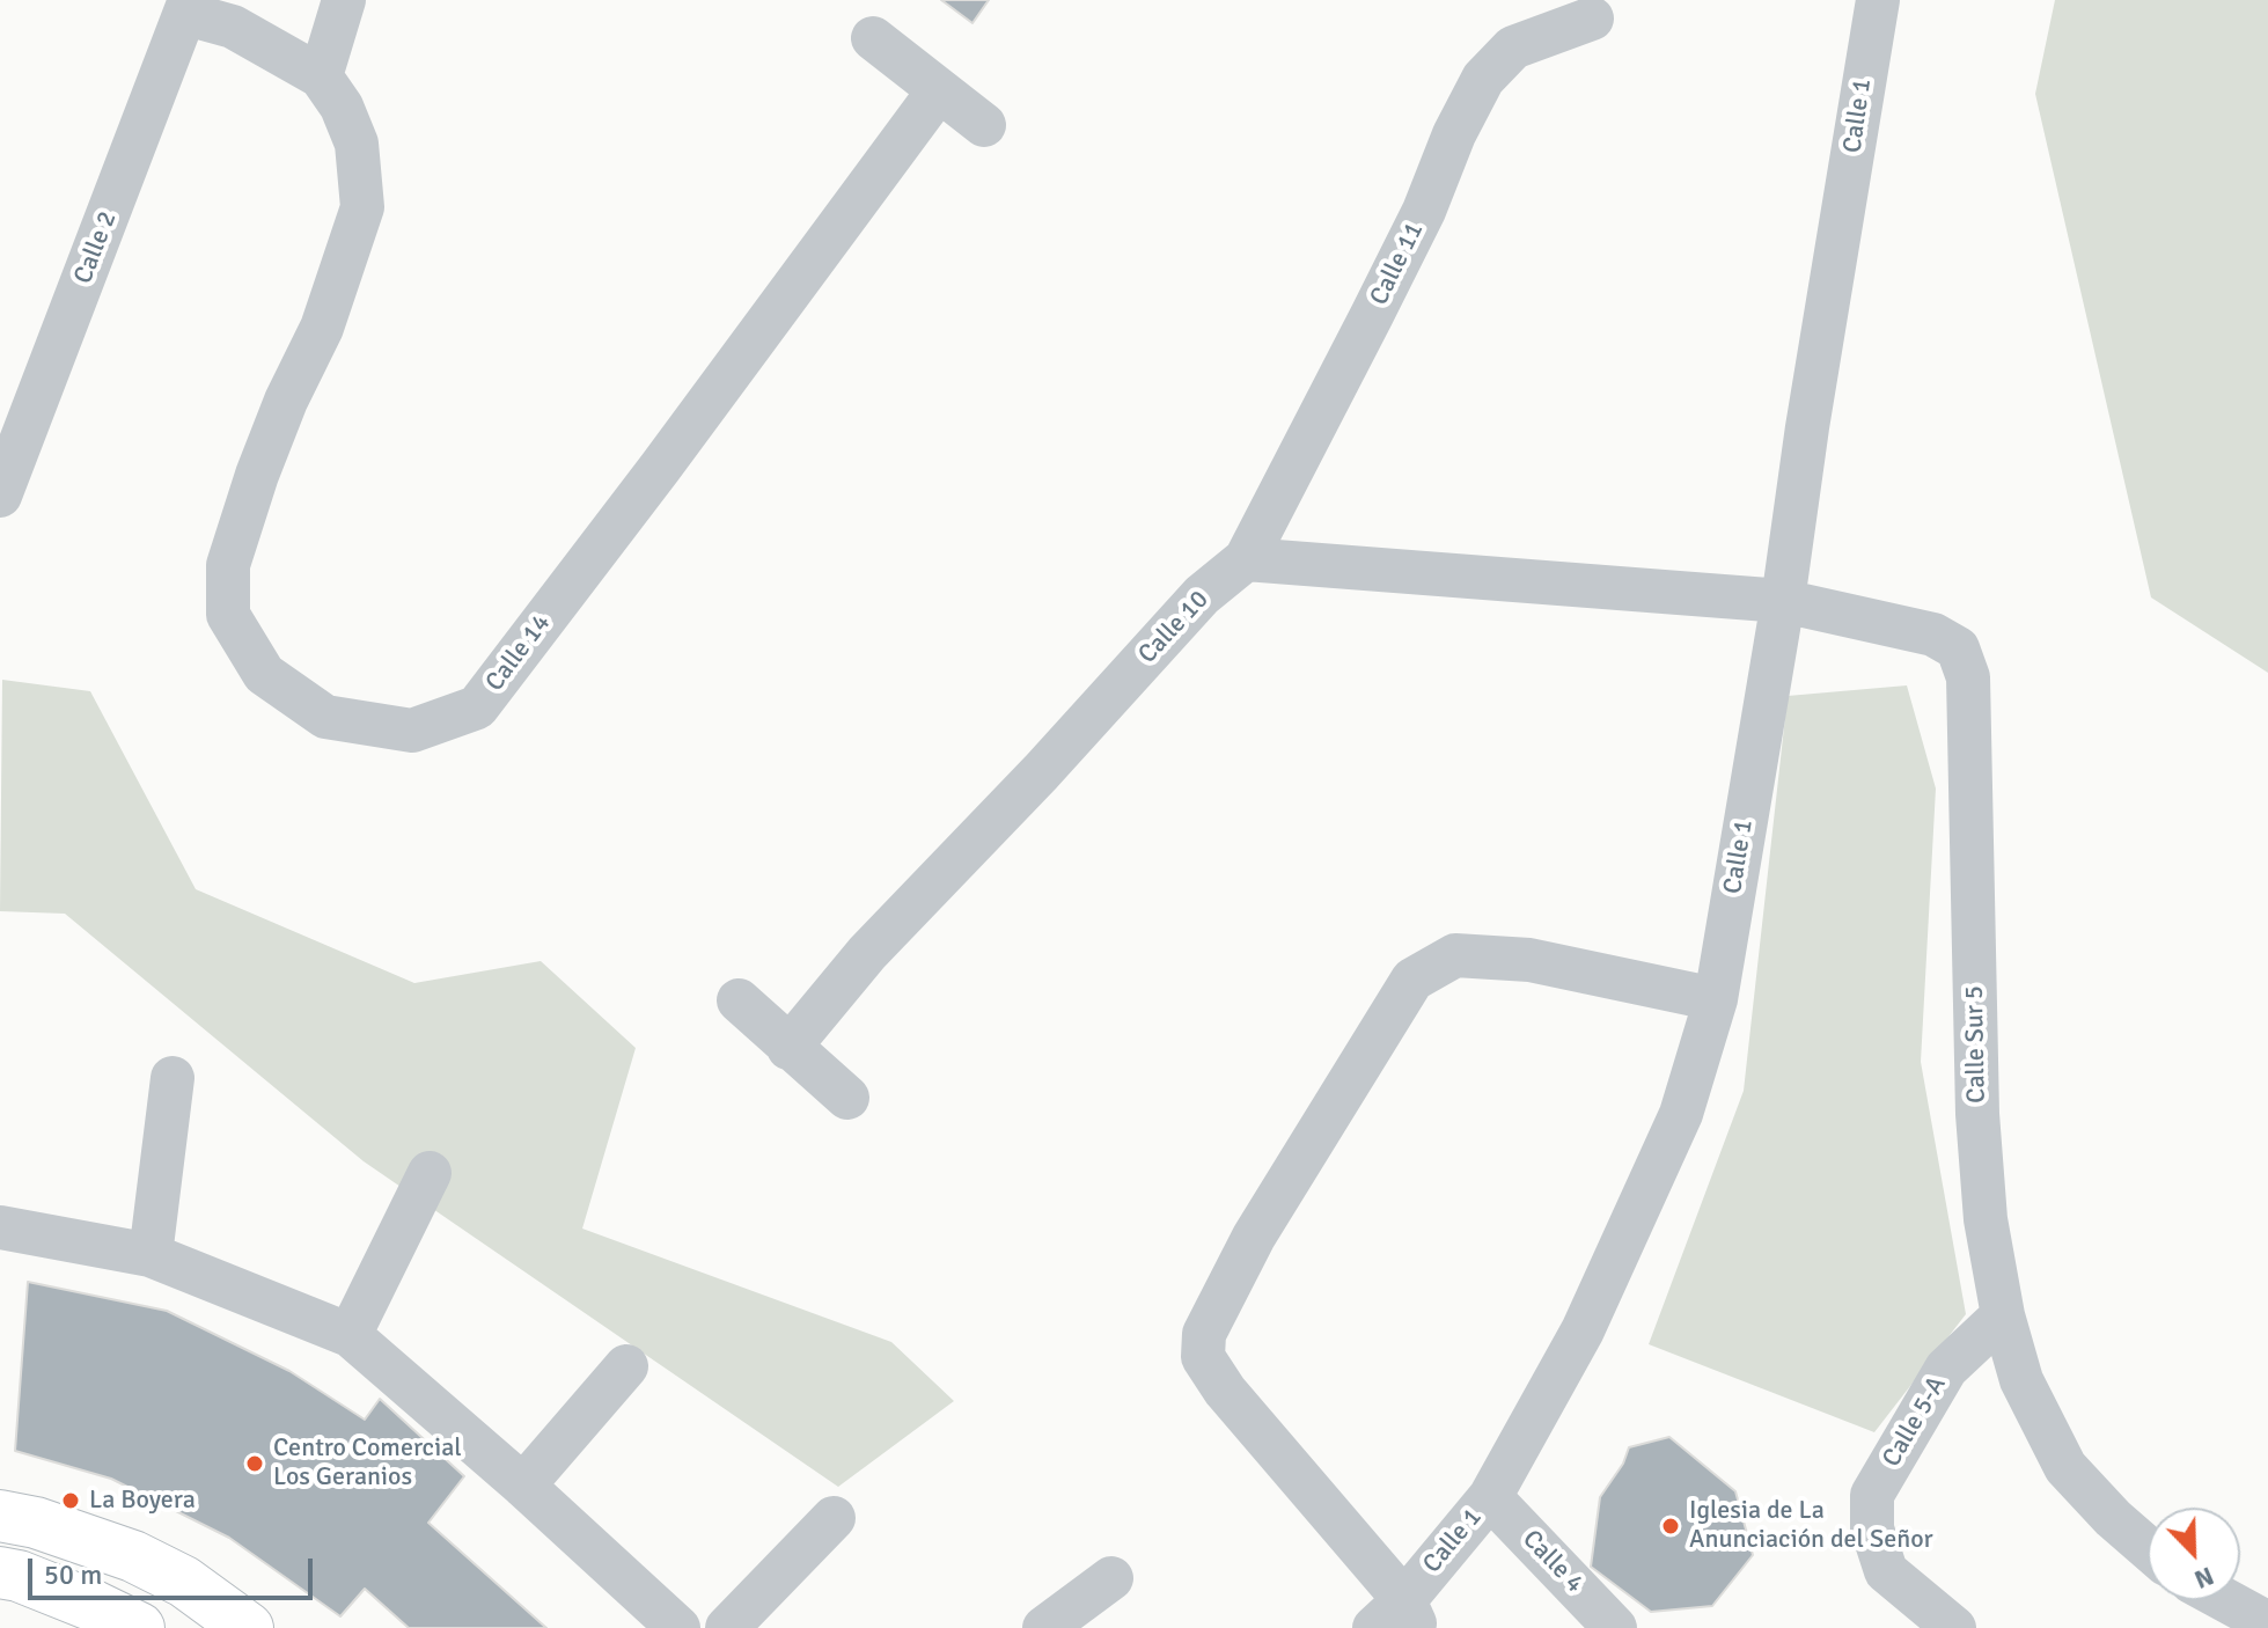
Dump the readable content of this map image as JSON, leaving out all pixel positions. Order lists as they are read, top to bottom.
{
  "streets": {
    "street": [
      "Calle 1",
      "Calle 2",
      "Calle 11",
      "Calle 10",
      "Calle 14",
      "Calle Sur 5",
      "Calle 5-A",
      "Calle 4"
    ]
  },
  "crossings": [
    ["Calle 1", "Calle Sur 5"],
    ["Calle 1", "Calle 4"],
    ["Calle 2", "Calle 14"],
    ["Calle 11", "Calle 10"],
    ["Calle Sur 5", "Calle 5-A"]
  ],
  "places": ["Centro Comercial Los Geranios", "La Boyera", "Iglesia de La Anunciación del Señor"],
  "scale_bar": "50 m",
  "north": "bottom right"
}
